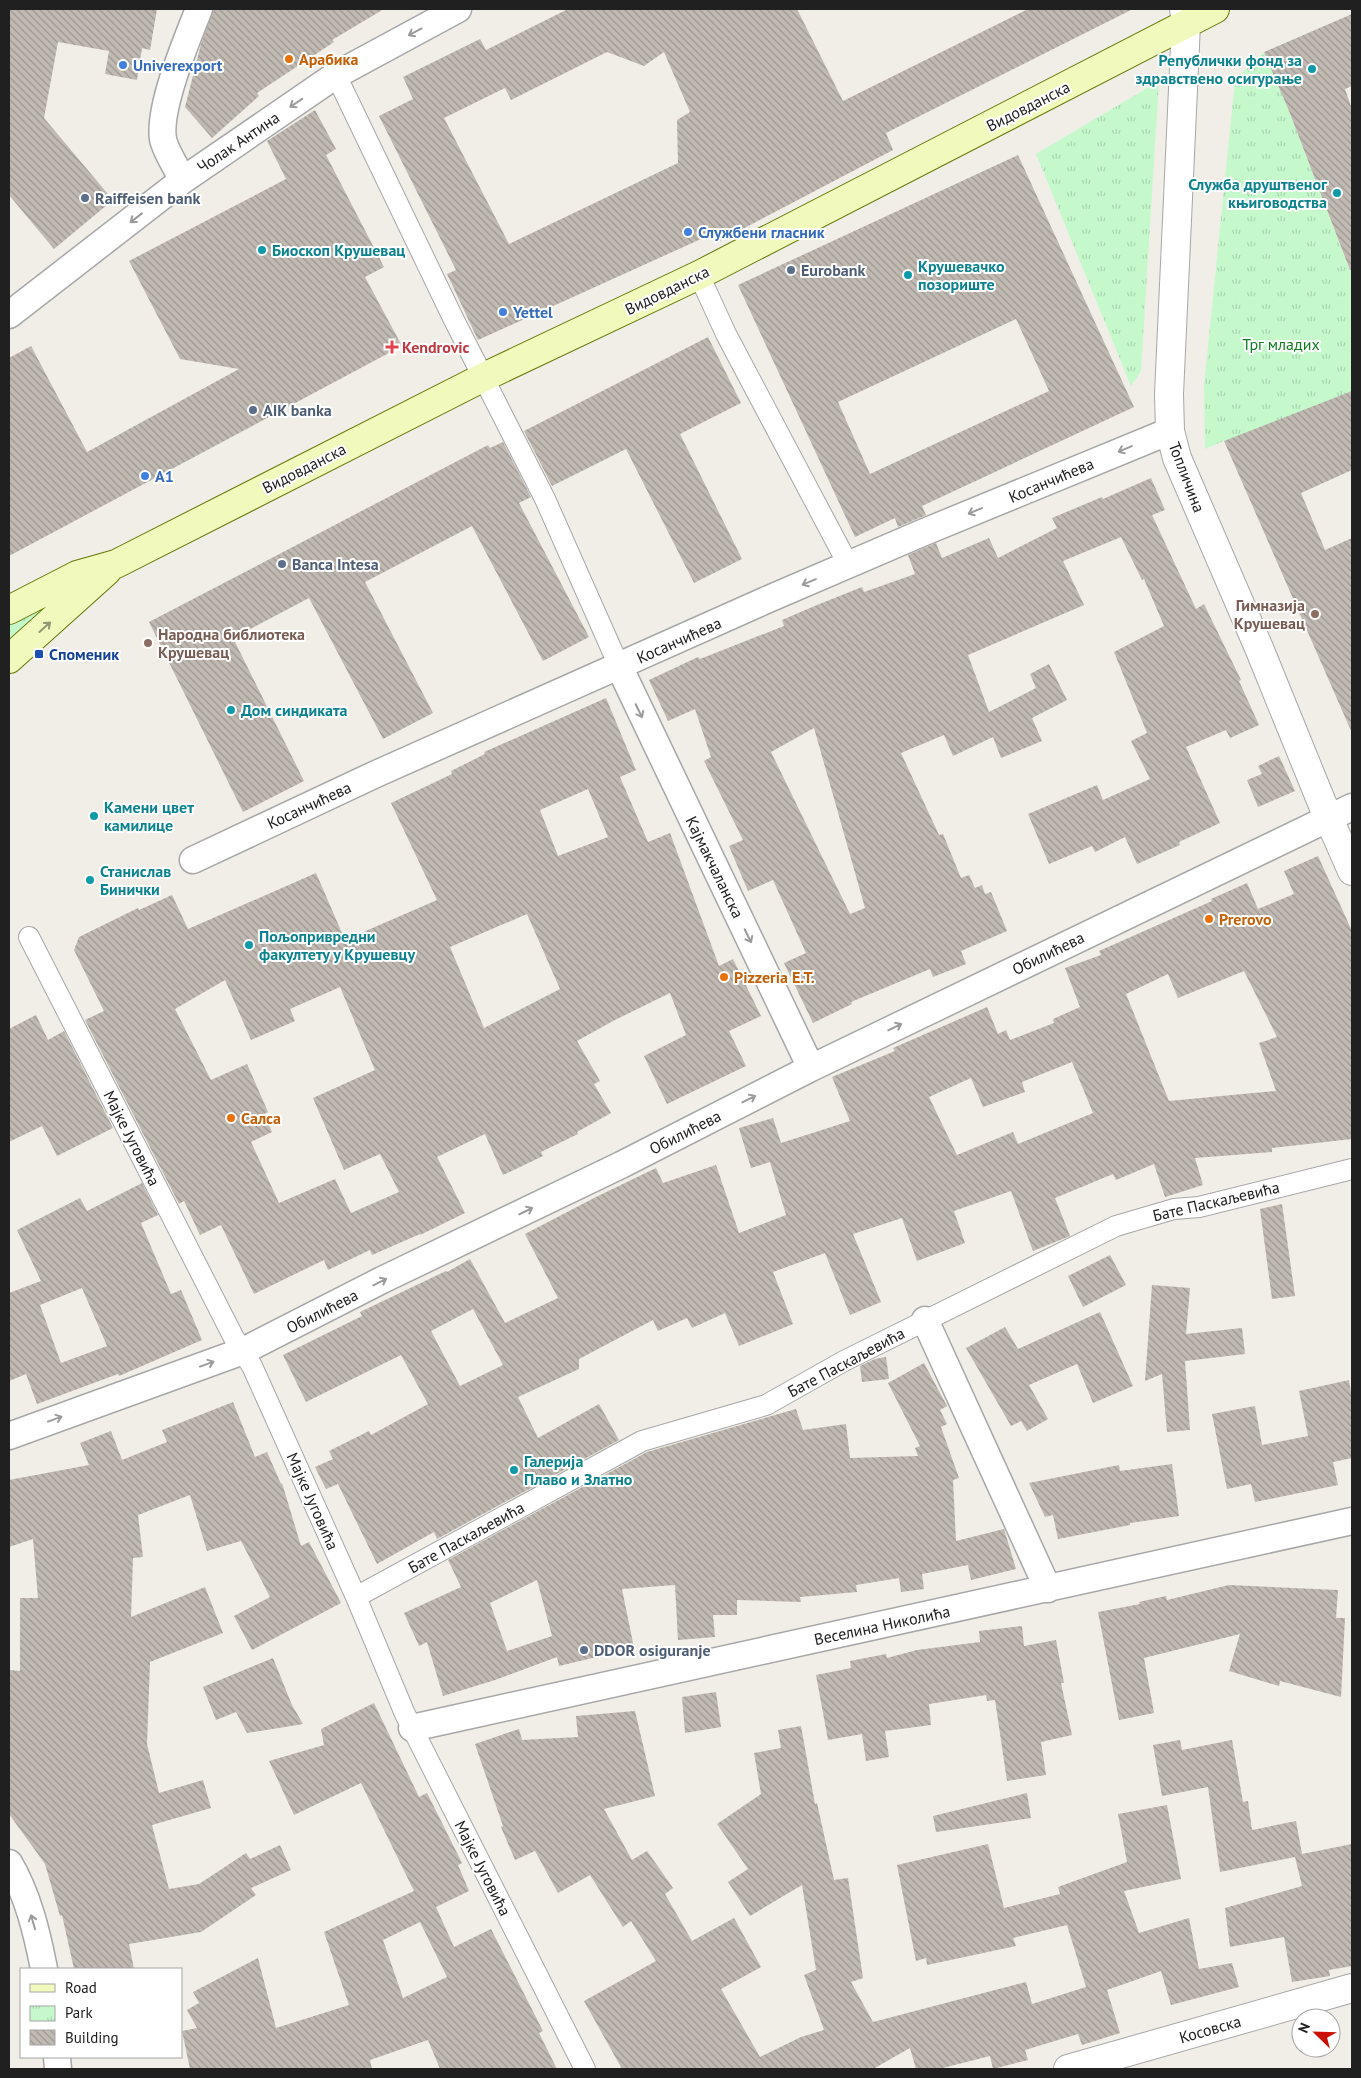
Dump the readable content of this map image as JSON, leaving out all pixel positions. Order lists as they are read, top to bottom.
{
  "streets": {
    "main road": ["Видовданска"],
    "street": [
      "Чолак Антина",
      "Топличина",
      "Косанчићева",
      "Кајмакчаланска",
      "Обилићева",
      "Мајке Југовића",
      "Бате Паскаљевића",
      "Веселина Николића",
      "Косовска"
    ]
  },
  "crossings": [
    ["Видовданска", "Топличина"],
    ["Топличина", "Косанчићева"],
    ["Топличина", "Обилићева"],
    ["Косанчићева", "Кајмакчаланска"],
    ["Кајмакчаланска", "Обилићева"],
    ["Обилићева", "Мајке Југовића"],
    ["Мајке Југовића", "Бате Паскаљевића"],
    ["Мајке Југовића", "Веселина Николића"]
  ],
  "one_way": [
    "Чолак Антина",
    "Косанчићева",
    "Кајмакчаланска",
    "Обилићева"
  ],
  "parks": ["Трг младих"],
  "places": {
    "other": [
      "Арабика",
      "Univerexport",
      "Републички фонд за здравствено осигурање",
      "Служба друштвеног књиговодства",
      "Raiffeisen bank",
      "Службени гласник",
      "Биоскоп Крушевац",
      "Eurobank",
      "Крушевачко позориште",
      "Yettel",
      "AIK banka",
      "A1",
      "Banca Intesa",
      "Гимназија Крушевац",
      "Народна библиотека Крушевац",
      "Дом синдиката",
      "Камени цвет камилице",
      "Станислав Бинички",
      "Prerovo",
      "Пољопривредни факултету у Крушевцу",
      "Pizzeria E.T.",
      "Салса",
      "Галерија Плаво и Златно",
      "DDOR osiguranje"
    ],
    "health": ["Kendrovic"],
    "transit": ["Споменик"]
  },
  "legend": ["Road", "Park", "Building"],
  "north": "top left"
}
